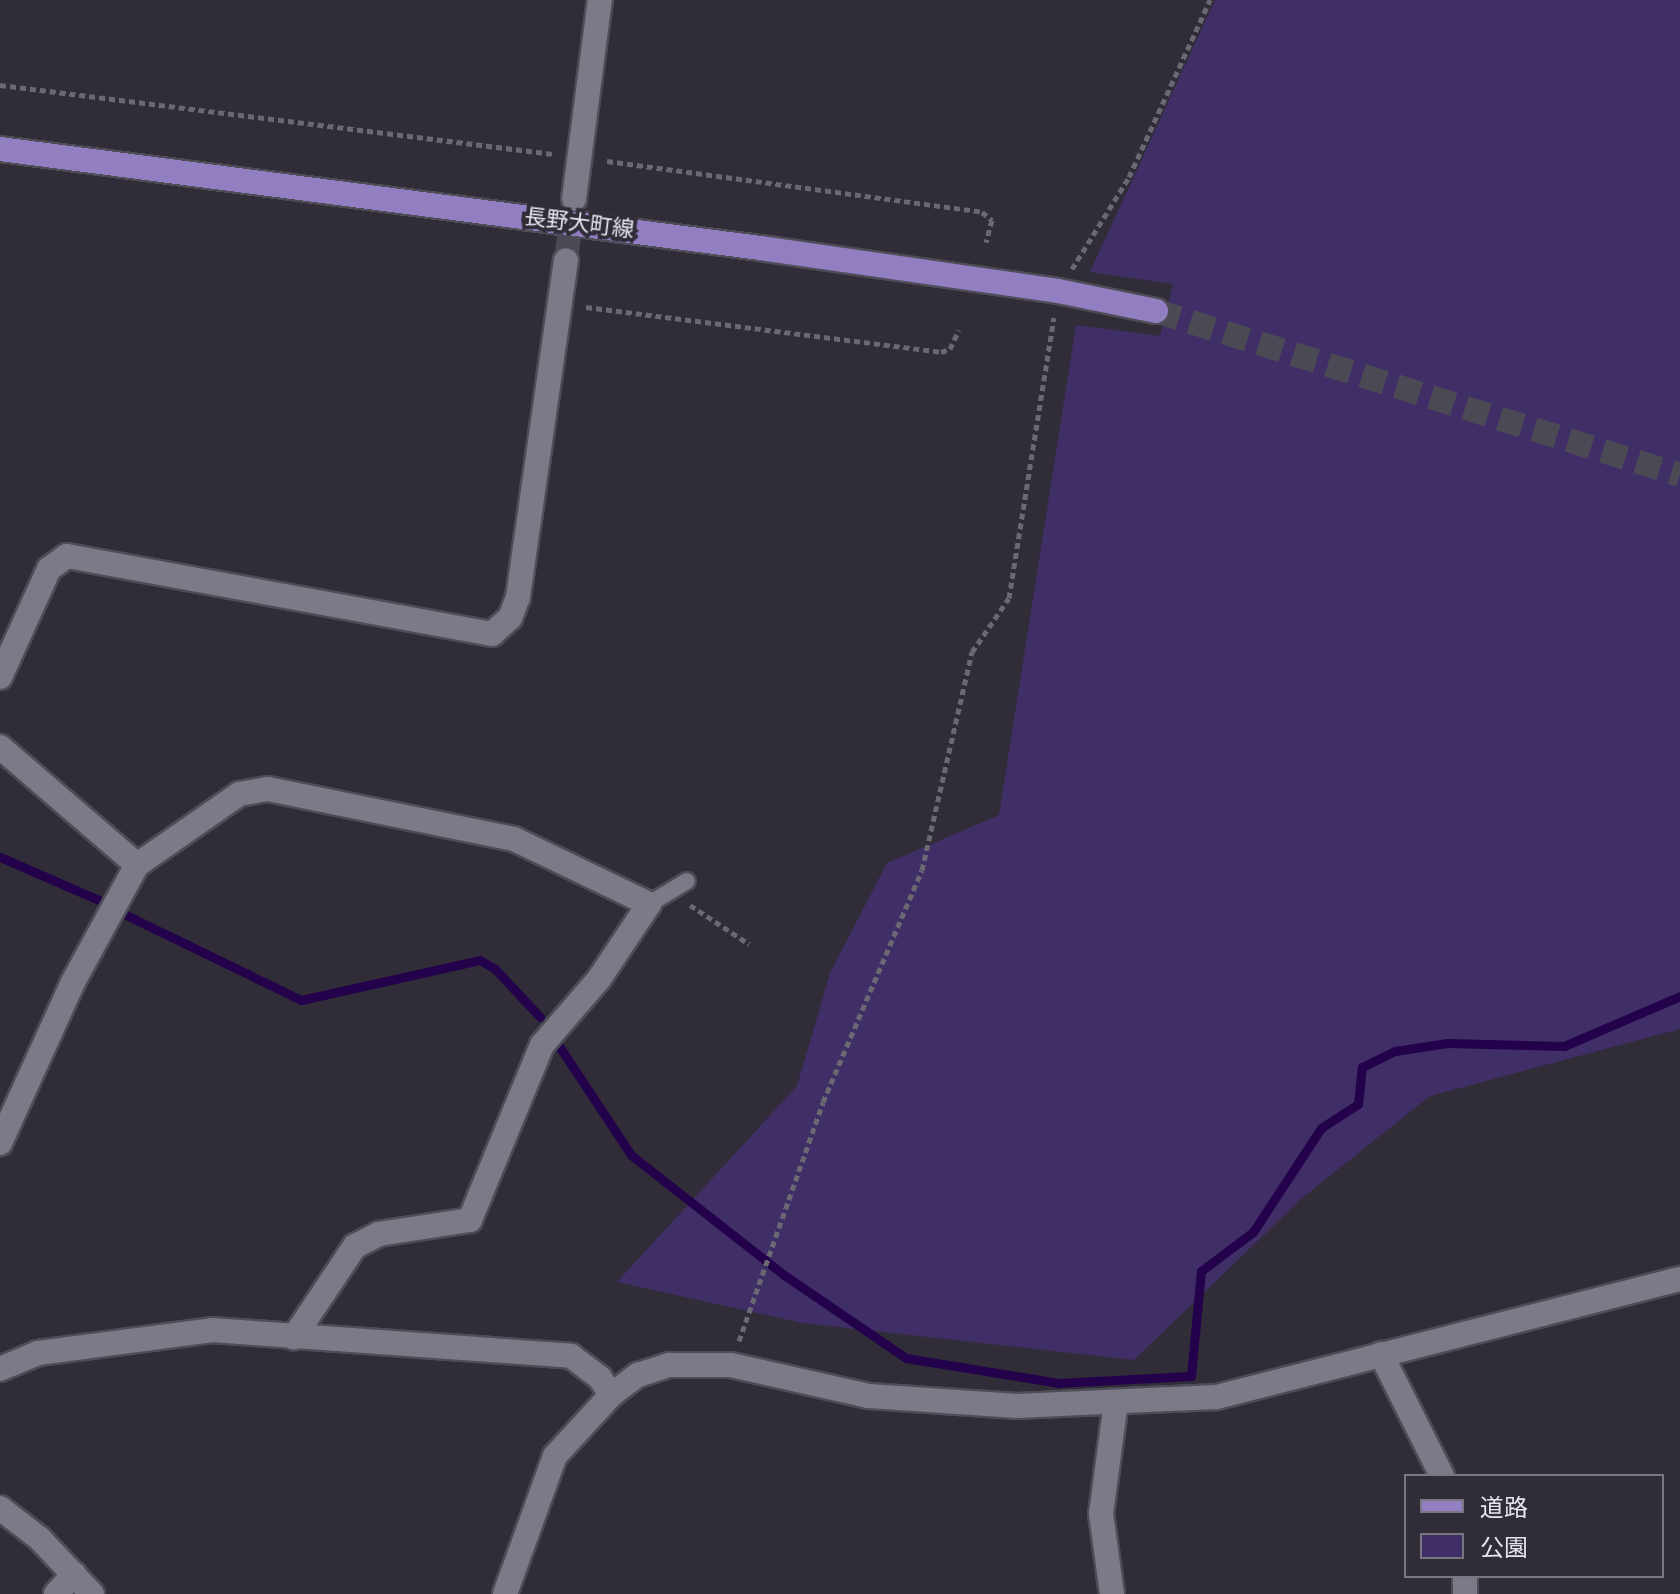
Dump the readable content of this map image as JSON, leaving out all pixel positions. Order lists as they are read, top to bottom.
{
  "streets": {
    "main road": ["長野大町線"]
  },
  "legend": ["道路", "公園"]
}
